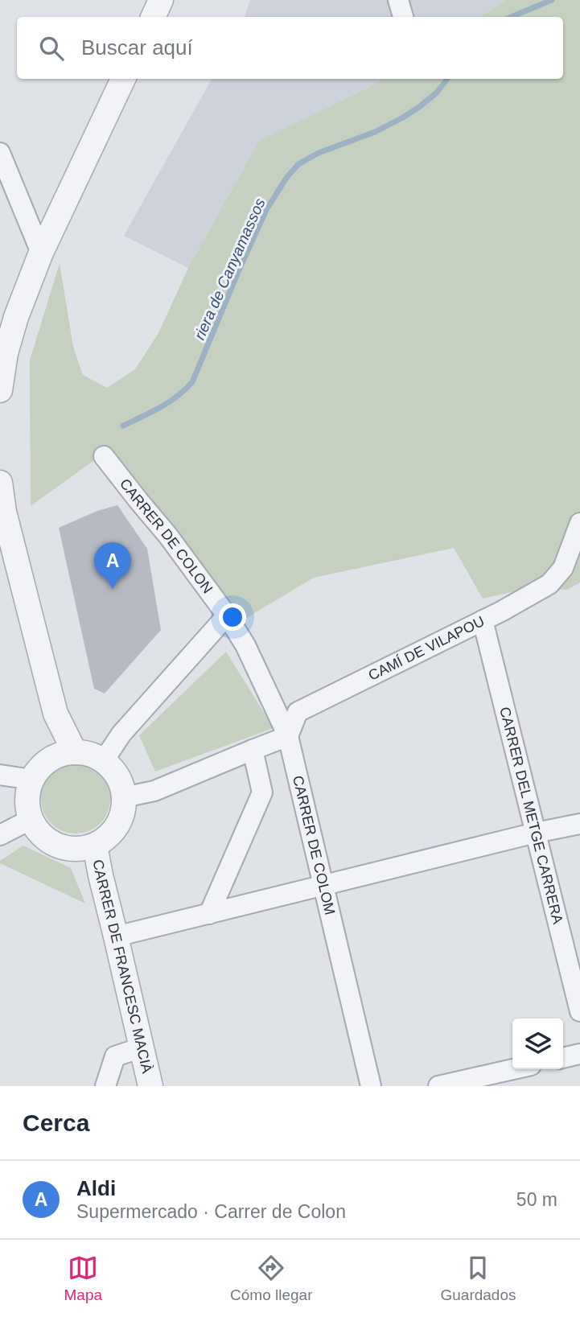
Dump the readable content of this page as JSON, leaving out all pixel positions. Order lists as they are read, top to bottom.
{
  "streets": {
    "street": [
      "CARRER DE COLON",
      "CAMÍ DE VILAPOU",
      "CARRER DEL METGE CARRERA",
      "CARRER DE COLOM",
      "CARRER DE FRANCESC MACIÀ"
    ]
  },
  "crossings": [
    ["CARRER DE COLON", "CARRER DE COLOM"],
    ["CAMÍ DE VILAPOU", "CARRER DEL METGE CARRERA"],
    ["CAMÍ DE VILAPOU", "CARRER DE COLOM"]
  ],
  "water": ["riera de Canyamassos"],
  "page": {
    "search": "Buscar aquí",
    "pins": "A",
    "heading": "Cerca",
    "list": [
      {
        "mark": "A",
        "name": "Aldi",
        "note": "Supermercado · Carrer de Colon",
        "value": "50 m"
      }
    ],
    "nav": ["Mapa", "Cómo llegar", "Guardados"]
  }
}
